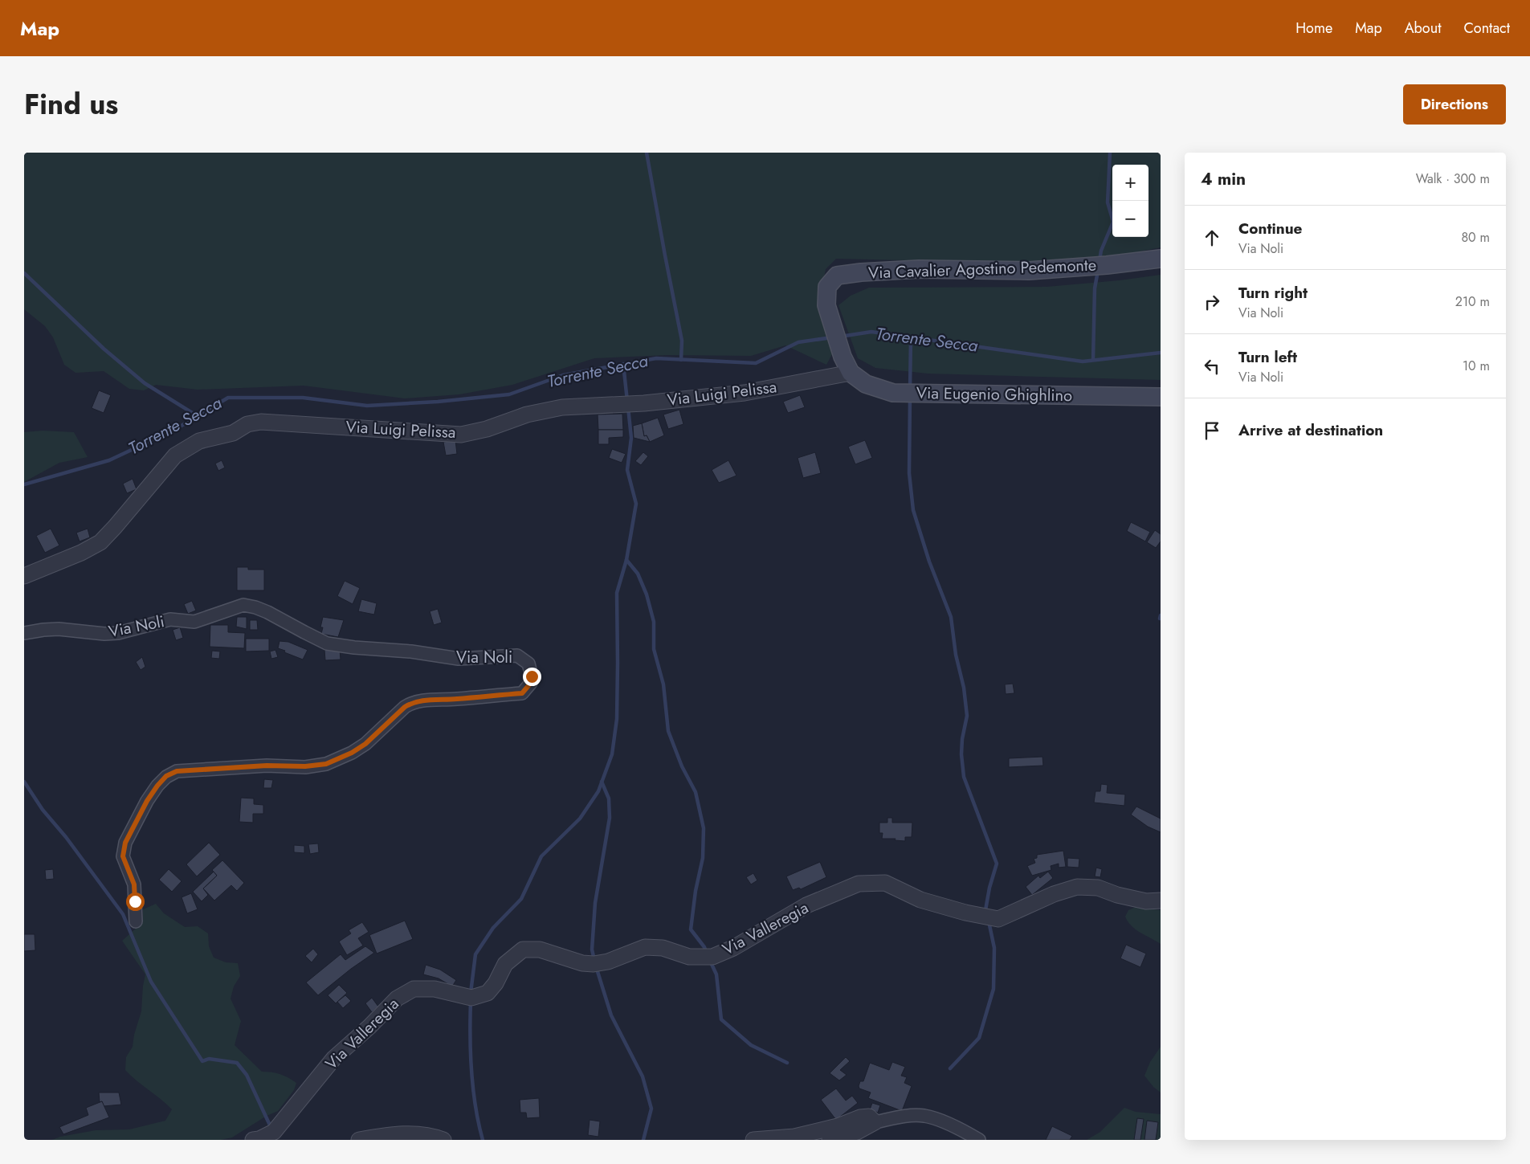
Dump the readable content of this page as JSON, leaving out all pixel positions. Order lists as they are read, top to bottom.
{
  "streets": {
    "main road": ["Via Cavalier Agostino Pedemonte", "Via Eugenio Ghighlino"],
    "street": ["Via Luigi Pelissa", "Via Noli", "Via Valleregia"]
  },
  "crossings": [
    ["Via Cavalier Agostino Pedemonte", "Via Eugenio Ghighlino"],
    ["Via Luigi Pelissa", "Via Eugenio Ghighlino"]
  ],
  "water": ["Torrente Secca"],
  "page": {
    "header": "Map",
    "nav": [
      "Home",
      "Map",
      "About",
      "Contact"
    ],
    "title": "Find us",
    "buttons": "Directions",
    "heading": ["4 min", "Walk · 300 m"],
    "map_buttons": ["+", "−"],
    "list": [
      ["Continue", "Via Noli", "80 m"],
      ["Turn right", "Via Noli", "210 m"],
      ["Turn left", "Via Noli", "10 m"],
      "Arrive at destination"
    ]
  }
}
